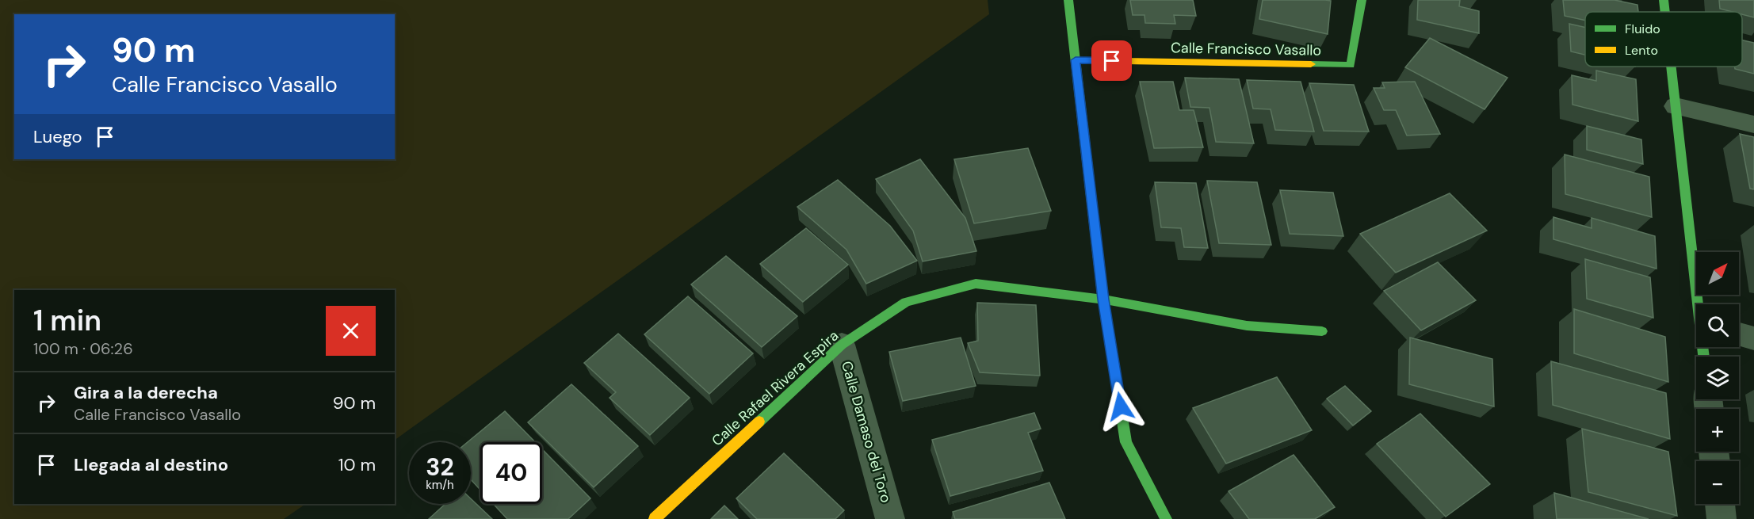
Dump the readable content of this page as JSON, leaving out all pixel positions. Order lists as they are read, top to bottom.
{
  "streets": {
    "street": ["Calle Francisco Vasallo", "Calle Rafael Rivera Espira", "Calle Damaso del Toro"]
  },
  "crossings": [
    ["Calle Rafael Rivera Espira", "Calle Damaso del Toro"]
  ],
  "legend": ["Fluido", "Lento"],
  "north": "top right",
  "page": {
    "turn": ["90 m", "Calle Francisco Vasallo"],
    "then": "Luego",
    "map_buttons": ["+", "−"],
    "heading": ["1 min", "100 m · 06:26"],
    "list": [
      {
        "name": "Gira a la derecha",
        "note": "Calle Francisco Vasallo",
        "value": "90 m"
      },
      {
        "name": "Llegada al destino",
        "value": "10 m"
      }
    ],
    "speed": "32 km/h",
    "limit": "40"
  }
}
